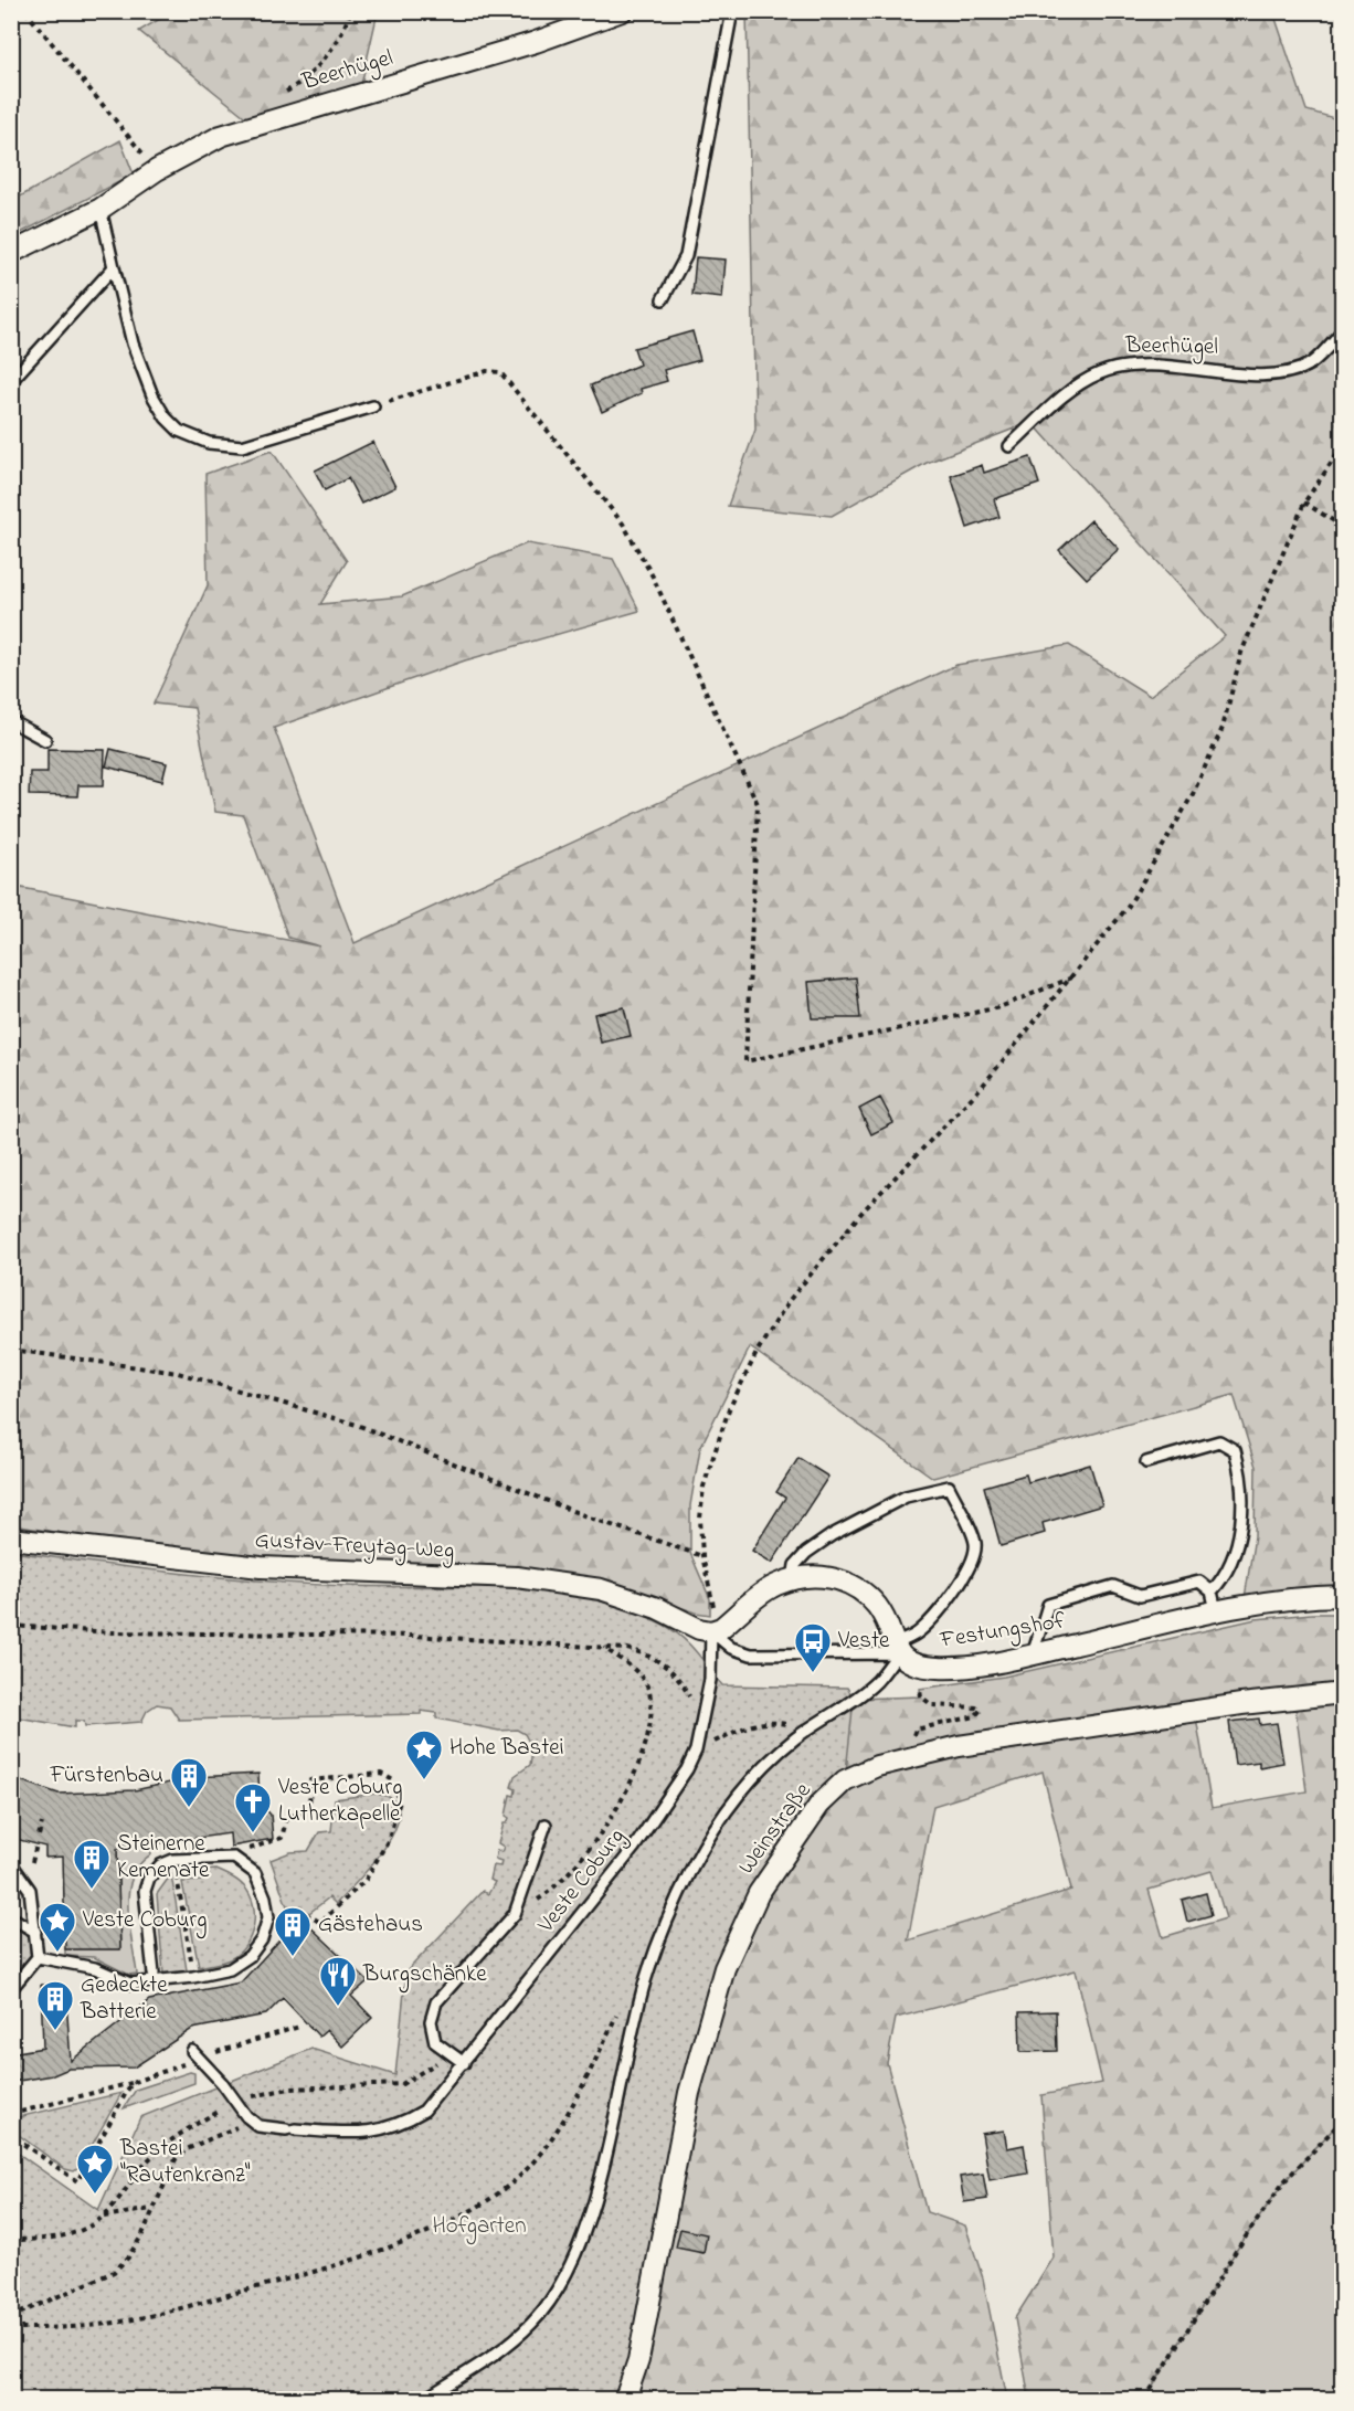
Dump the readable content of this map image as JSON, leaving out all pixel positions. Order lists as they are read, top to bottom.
{
  "streets": {
    "street": [
      "Beerhügel",
      "Gustav-Freytag-Weg",
      "Festungshof",
      "Weinstraße"
    ],
    "lane": ["Veste Coburg"]
  },
  "crossings": [
    ["Gustav-Freytag-Weg", "Veste Coburg"]
  ],
  "parks": ["Hofgarten"],
  "places": {
    "bus stop": ["Veste"],
    "place": ["Hohe Bastei", "Veste Coburg", "Bastei \"Rautenkranz\""],
    "building": [
      "Fürstenbau",
      "Steinerne Kemenate",
      "Gästehaus",
      "Gedeckte Batterie"
    ],
    "church": ["Veste Coburg Lutherkapelle"],
    "restaurant": ["Burgschänke"]
  }
}
